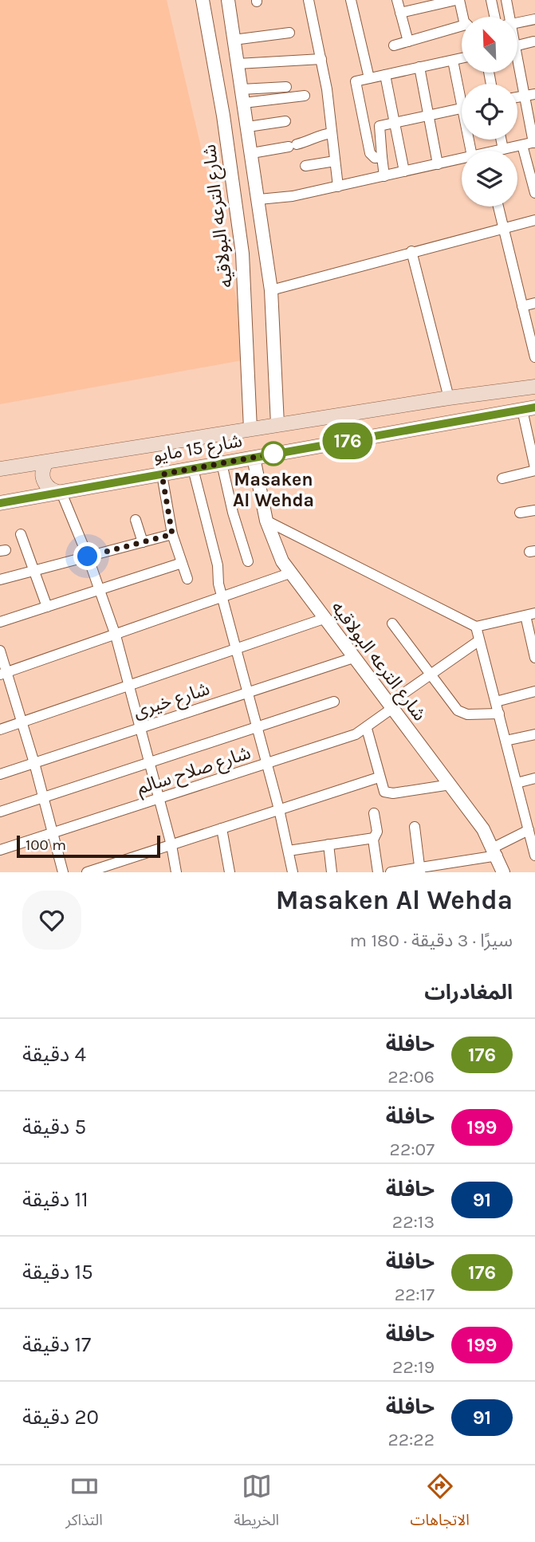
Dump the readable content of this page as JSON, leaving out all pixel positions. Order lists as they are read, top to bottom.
{
  "streets": {
    "main road": ["شارع 15 مايو"],
    "street": ["شارع الترعه البولاقيه", "شارع خيرى", "شارع صلاح سالم"]
  },
  "crossings": [
    ["شارع الترعه البولاقيه", "شارع 15 مايو"],
    ["شارع الترعه البولاقيه", "شارع خيرى"],
    ["شارع الترعه البولاقيه", "شارع صلاح سالم"]
  ],
  "places": ["Masaken Al Wehda"],
  "lines": ["bus line 176"],
  "scale_bar": "100 m",
  "north": "top left",
  "page": {
    "on_map": "176",
    "scale": "100 m",
    "heading": [
      ["Masaken Al Wehda", "سيرًا · 3 دقيقة · 180 m"],
      "المغادرات"
    ],
    "list": [
      {
        "mark": "176",
        "name": "حافلة",
        "note": "22:06",
        "value": "4 دقيقة"
      },
      {
        "mark": "199",
        "name": "حافلة",
        "note": "22:07",
        "value": "5 دقيقة"
      },
      {
        "mark": "91",
        "name": "حافلة",
        "note": "22:13",
        "value": "11 دقيقة"
      },
      {
        "mark": "176",
        "name": "حافلة",
        "note": "22:17",
        "value": "15 دقيقة"
      },
      {
        "mark": "199",
        "name": "حافلة",
        "note": "22:19",
        "value": "17 دقيقة"
      },
      {
        "mark": "91",
        "name": "حافلة",
        "note": "22:22",
        "value": "20 دقيقة"
      }
    ],
    "tabs": ["الاتجاهات", "الخريطة", "التذاكر"]
  }
}
